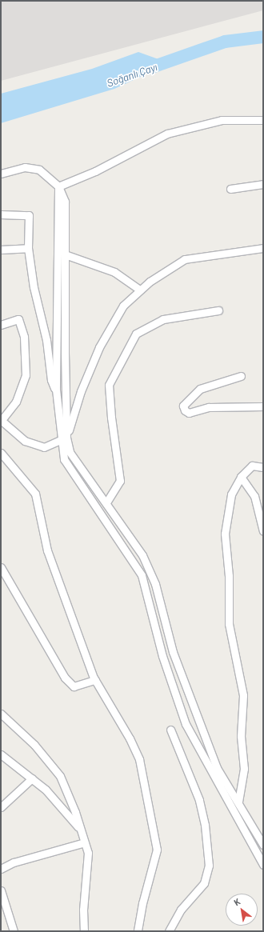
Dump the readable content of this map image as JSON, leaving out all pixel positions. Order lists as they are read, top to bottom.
{
  "water": ["Soğanlı Çayı"],
  "north": "top left"
}
